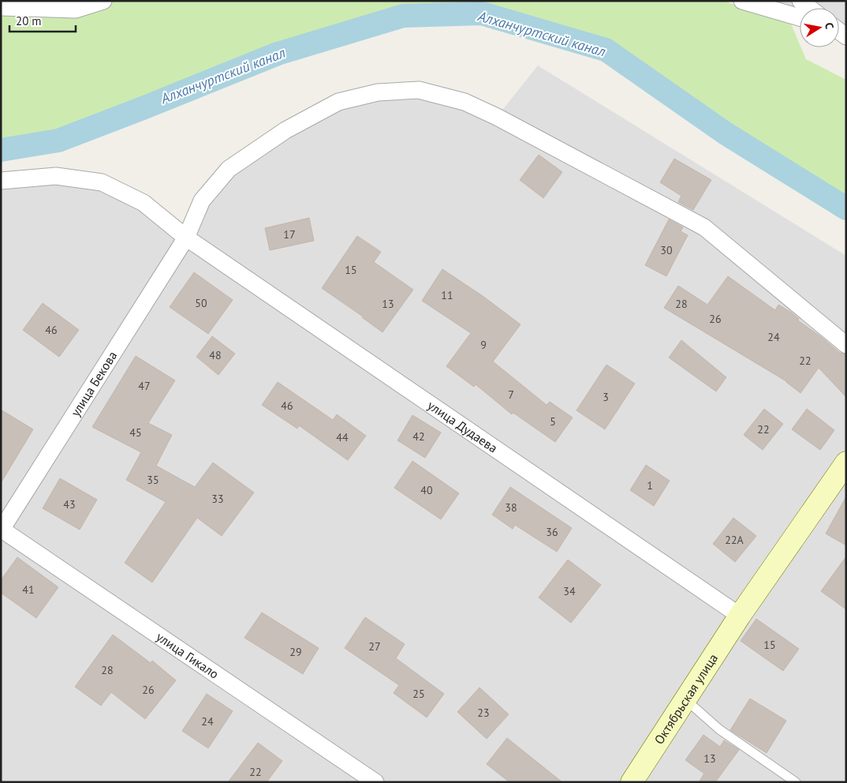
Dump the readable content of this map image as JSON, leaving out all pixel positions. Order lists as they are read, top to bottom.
{
  "streets": {
    "street": [
      "улица Бекова",
      "улица Дудаева",
      "улица Гикало",
      "Октябрьская улица"
    ]
  },
  "crossings": [
    ["улица Бекова", "улица Дудаева"],
    ["улица Бекова", "улица Гикало"],
    ["улица Дудаева", "Октябрьская улица"]
  ],
  "water": ["Алханчуртский канал"],
  "house_numbers": [
    "17",
    "30",
    "15",
    "11",
    "50",
    "13",
    "28",
    "26",
    "46",
    "24",
    "9",
    "48",
    "22",
    "47",
    "7",
    "3",
    "46",
    "5",
    "22",
    "45",
    "42",
    "44",
    "35",
    "1",
    "40",
    "33",
    "43",
    "38",
    "36",
    "22А",
    "41",
    "34",
    "15",
    "27",
    "29",
    "28",
    "26",
    "25",
    "23",
    "24",
    "13",
    "22"
  ],
  "scale_bar": "20 m",
  "north": "right"
}
